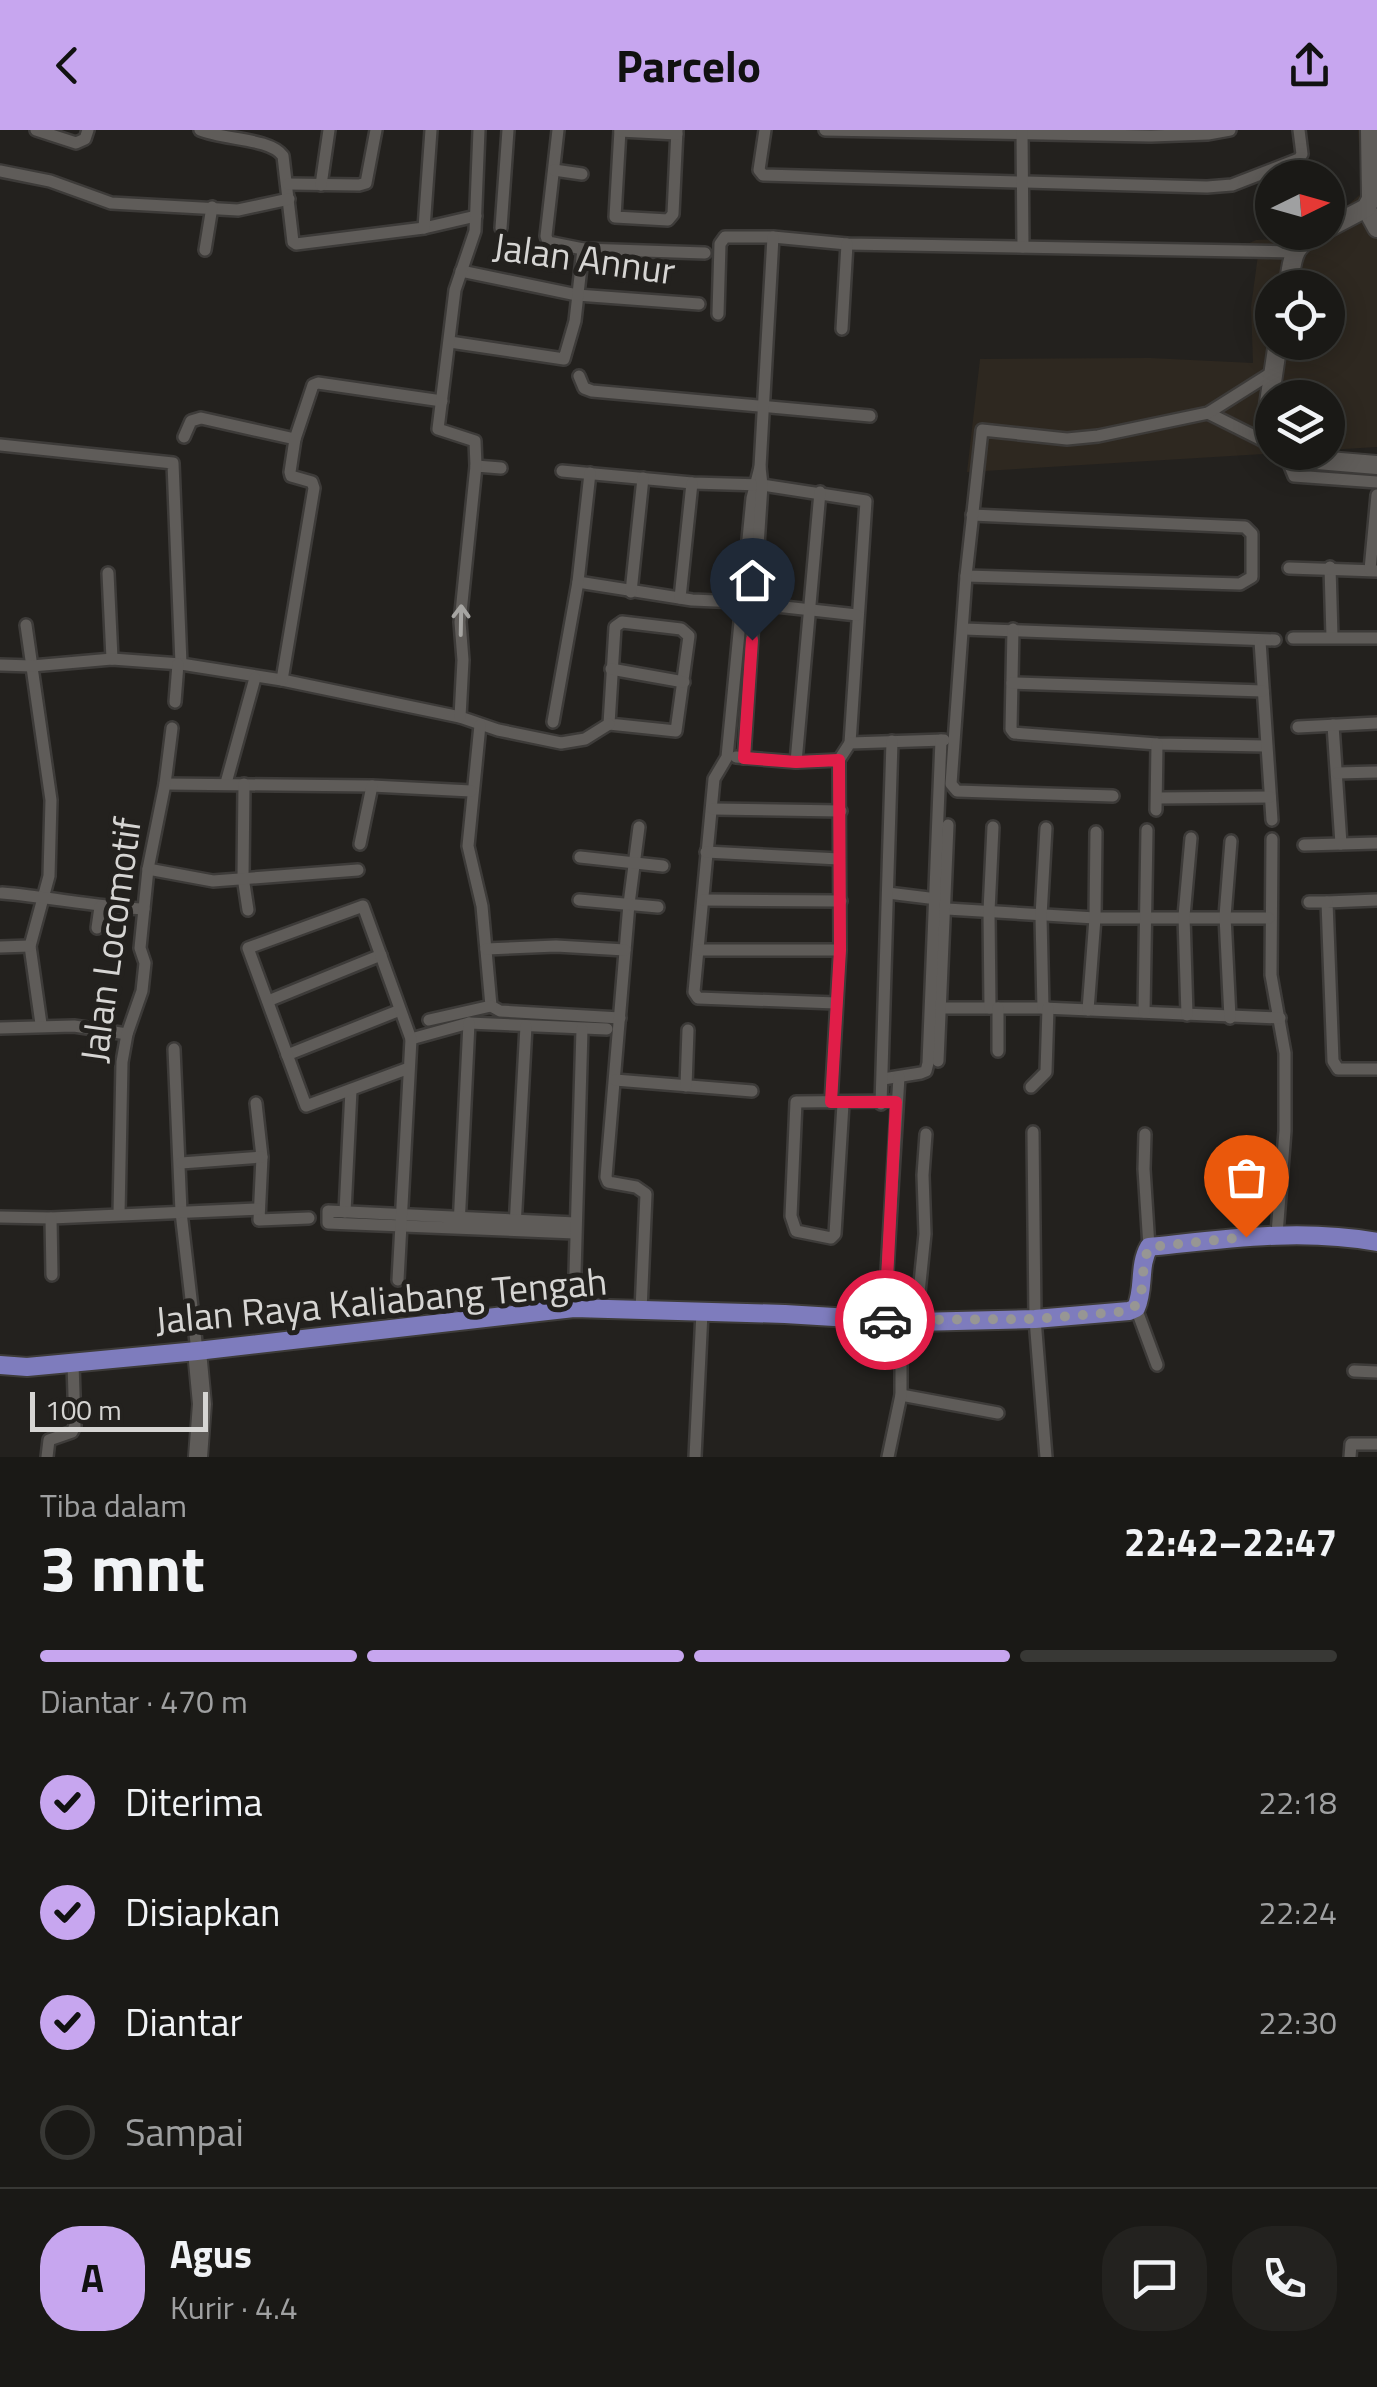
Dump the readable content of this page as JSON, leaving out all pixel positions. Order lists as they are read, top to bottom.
{
  "streets": {
    "main road": ["Jalan Raya Kaliabang Tengah"],
    "street": ["Jalan Annur", "Jalan Locomotif"]
  },
  "scale_bar": "100 m",
  "north": "right",
  "page": {
    "header": "Parcelo",
    "scale": "100 m",
    "heading": ["3 mnt", "Tiba dalam", "22:42–22:47"],
    "panel": ["Agus", "Kurir · 4.4"],
    "bar": "Diantar · 470 m",
    "list": [
      ["Diterima", "22:18"],
      ["Disiapkan", "22:24"],
      ["Diantar", "22:30"],
      "Sampai"
    ],
    "round": "A"
  }
}
